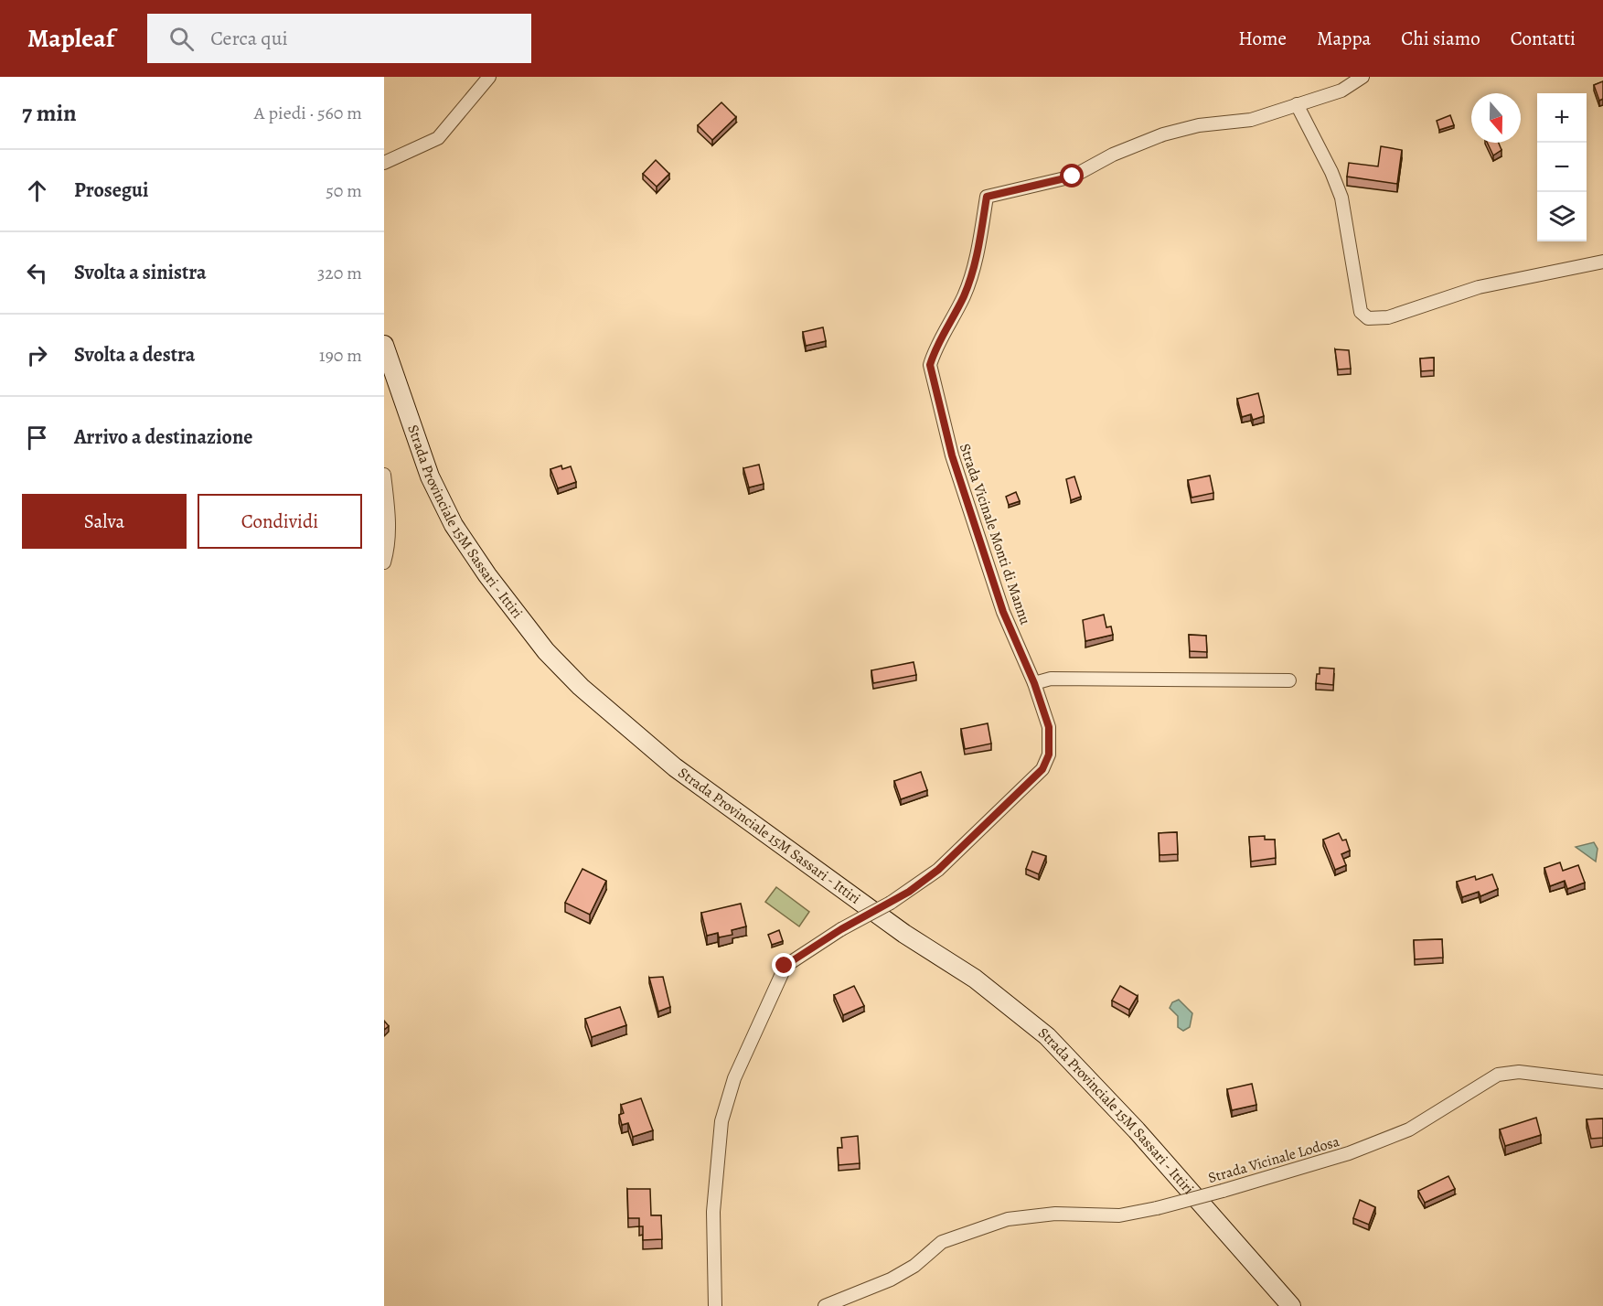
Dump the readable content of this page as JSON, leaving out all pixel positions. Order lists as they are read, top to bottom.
{
  "streets": {
    "main road": ["Strada Provinciale 15M Sassari - Ittiri"],
    "street": ["Strada Vicinale Monti di Mannu", "Strada Vicinale Lodosa"]
  },
  "north": "bottom",
  "page": {
    "header": "Mapleaf",
    "search": "Cerca qui",
    "nav": [
      "Home",
      "Mappa",
      "Chi siamo",
      "Contatti"
    ],
    "heading": ["7 min", "A piedi · 560 m"],
    "map_buttons": ["+", "−"],
    "list": [
      ["Prosegui", "50 m"],
      ["Svolta a sinistra", "320 m"],
      ["Svolta a destra", "190 m"],
      "Arrivo a destinazione"
    ],
    "buttons": ["Salva", "Condividi"]
  }
}
